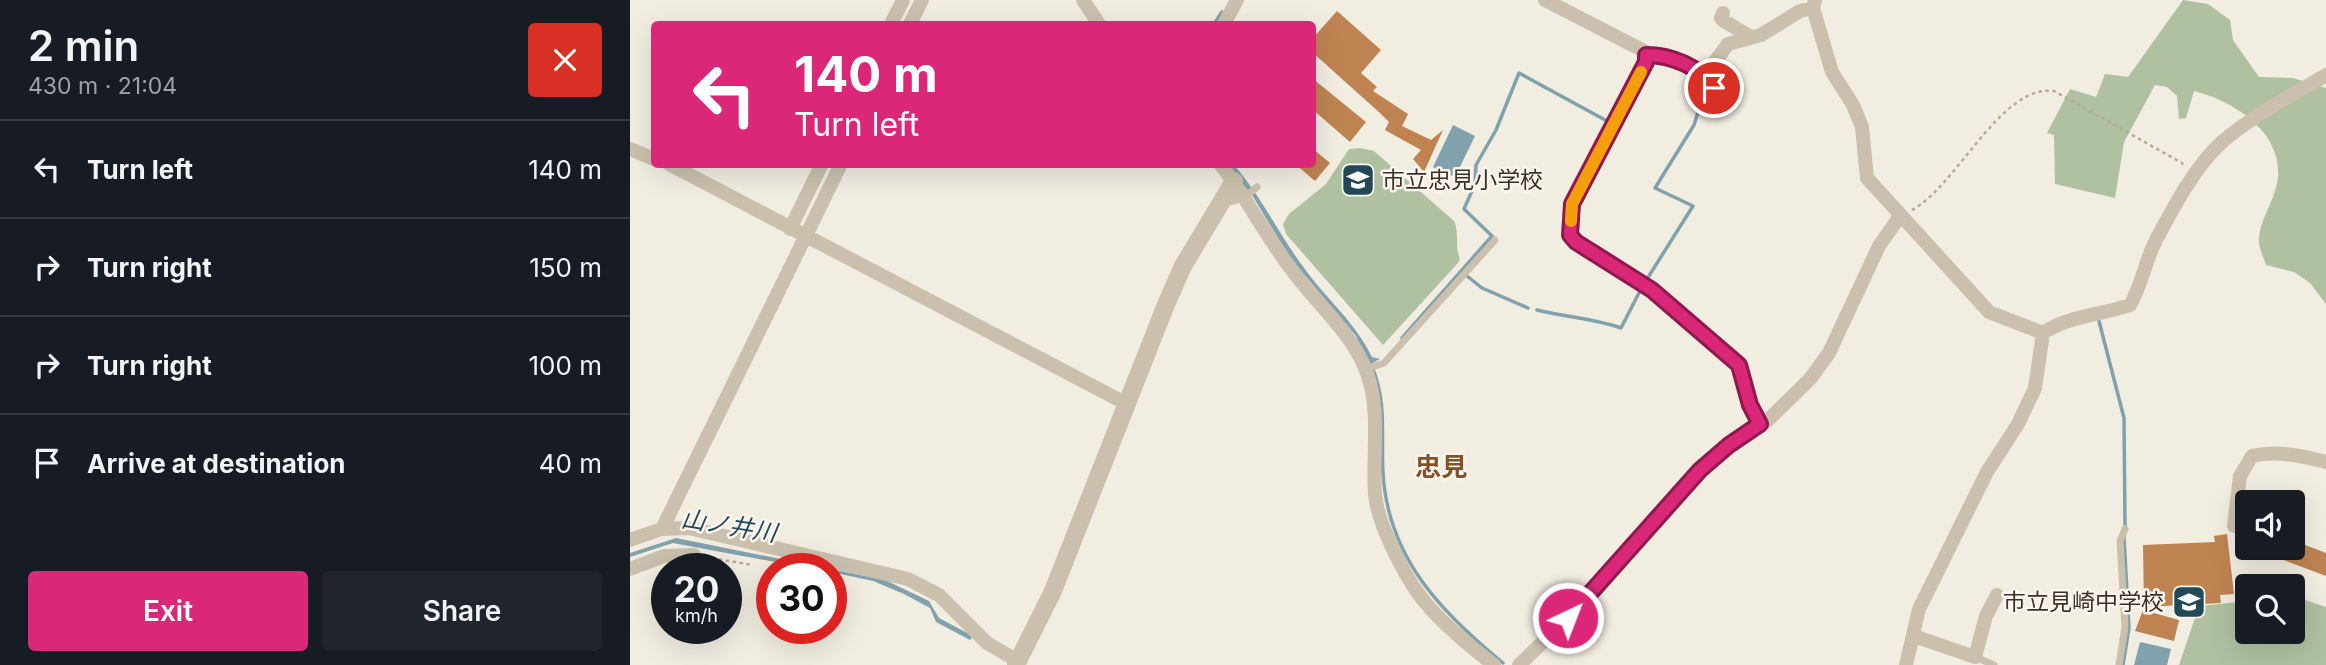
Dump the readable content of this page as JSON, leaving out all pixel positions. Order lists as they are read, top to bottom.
{
  "districts": ["忠見"],
  "water": ["山ノ井川"],
  "places": {
    "school or university": ["市立忠見小学校", "市立見崎中学校"]
  },
  "page": {
    "heading": ["2 min", "430 m · 21:04"],
    "turn": ["140 m", "Turn left"],
    "list": [
      {
        "name": "Turn left",
        "value": "140 m"
      },
      {
        "name": "Turn right",
        "value": "150 m"
      },
      {
        "name": "Turn right",
        "value": "100 m"
      },
      {
        "name": "Arrive at destination",
        "value": "40 m"
      }
    ],
    "speed": "20 km/h",
    "limit": "30",
    "buttons": ["Exit", "Share"]
  }
}
